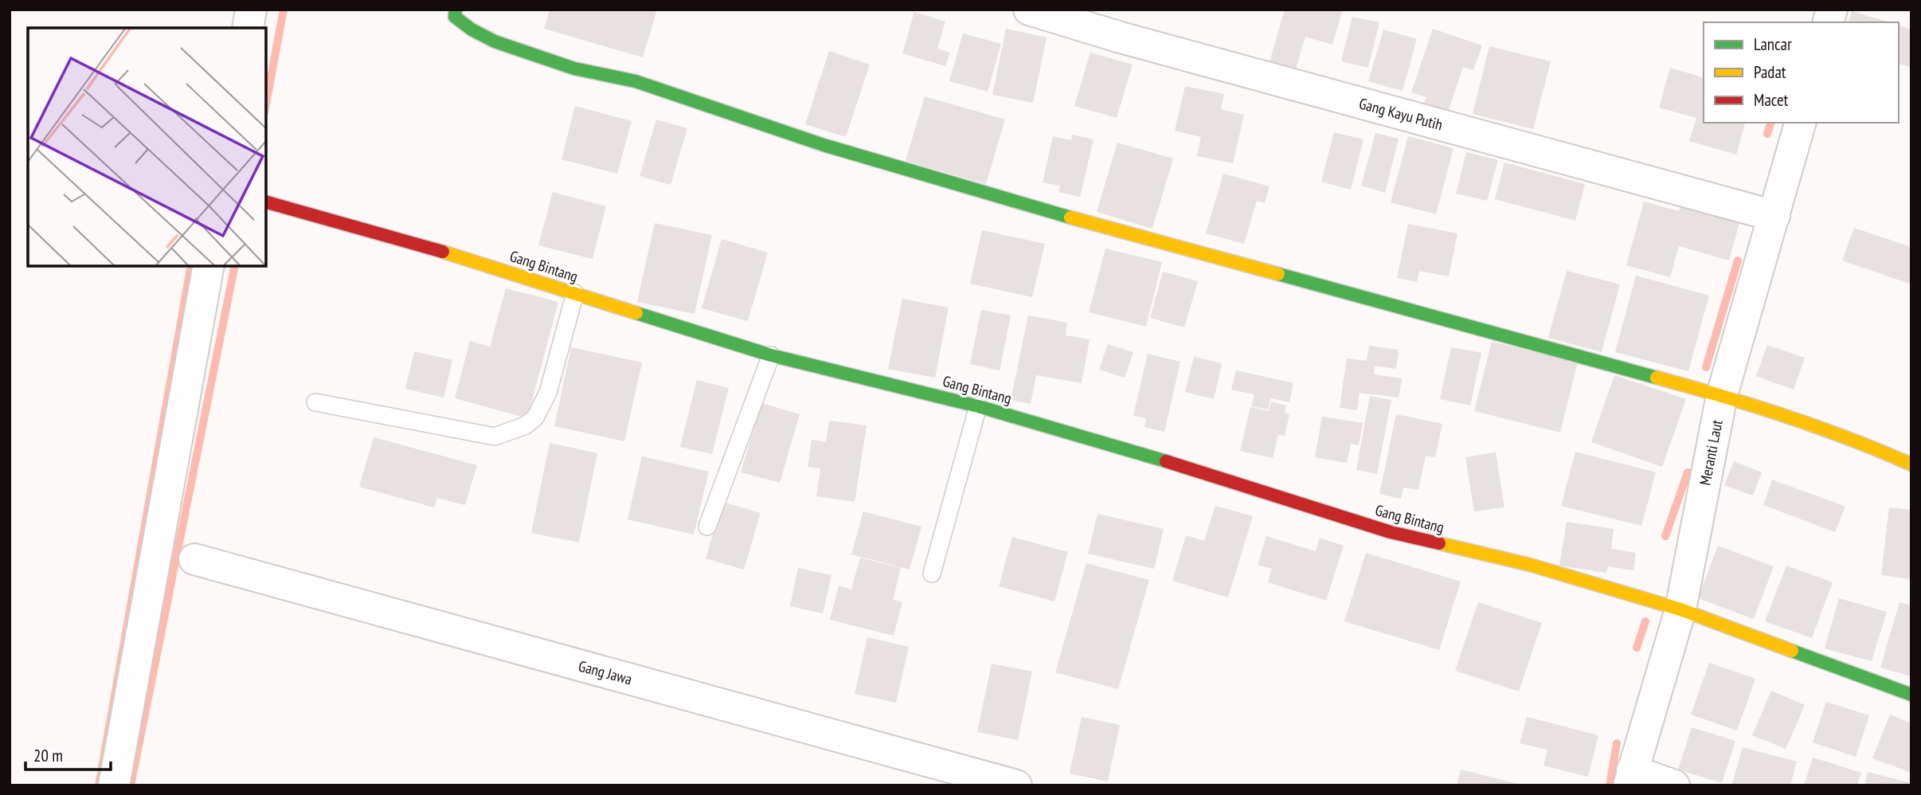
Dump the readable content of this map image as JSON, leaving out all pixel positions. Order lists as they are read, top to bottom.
{
  "streets": {
    "street": [
      "Gang Kayu Putih",
      "Gang Bintang",
      "Meranti Laut",
      "Gang Jawa"
    ]
  },
  "crossings": [
    ["Gang Kayu Putih", "Meranti Laut"],
    ["Gang Bintang", "Meranti Laut"]
  ],
  "legend": ["Lancar", "Padat", "Macet"],
  "scale_bar": "20 m"
}
